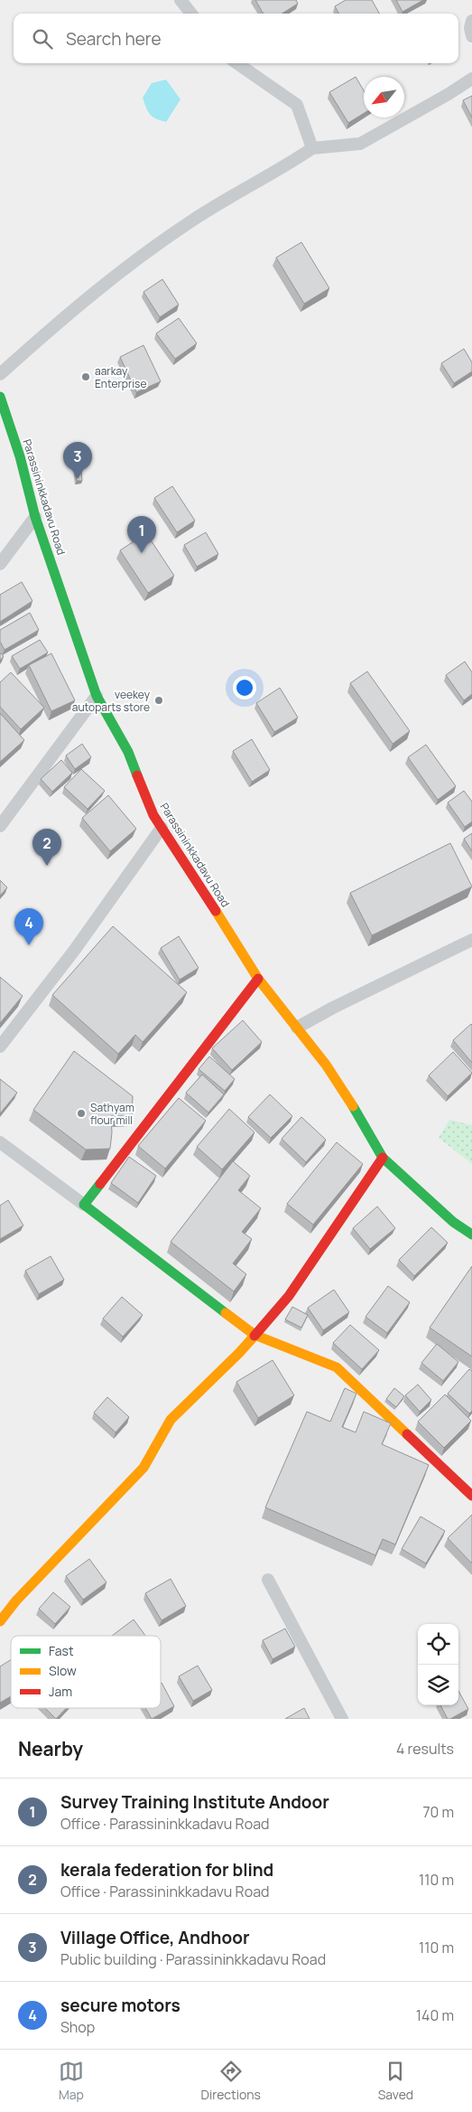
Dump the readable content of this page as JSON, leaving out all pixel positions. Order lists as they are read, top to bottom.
{
  "streets": {
    "street": ["Parassininkkadavu Road"]
  },
  "places": ["aarkay Enterprise", "veekey autoparts store", "Sathyam flour mill"],
  "legend": ["Fast", "Slow", "Jam"],
  "north": "bottom left",
  "page": {
    "search": "Search here",
    "pins": [
      "3",
      "1",
      "2",
      "4"
    ],
    "heading": ["Nearby", "4 results"],
    "list": [
      {
        "mark": "1",
        "name": "Survey Training Institute Andoor",
        "note": "Office · Parassininkkadavu Road",
        "value": "70 m"
      },
      {
        "mark": "2",
        "name": "kerala federation for blind",
        "note": "Office · Parassininkkadavu Road",
        "value": "110 m"
      },
      {
        "mark": "3",
        "name": "Village Office, Andhoor",
        "note": "Public building · Parassininkkadavu Road",
        "value": "110 m"
      },
      {
        "mark": "4",
        "name": "secure motors",
        "note": "Shop",
        "value": "140 m"
      }
    ],
    "nav": ["Map", "Directions", "Saved"]
  }
}
